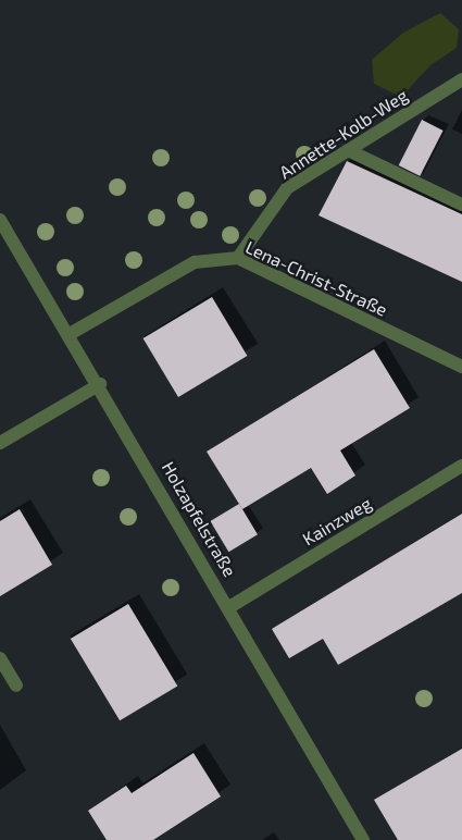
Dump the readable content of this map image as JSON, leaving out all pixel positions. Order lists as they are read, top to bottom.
{
  "streets": {
    "street": [
      "Annette-Kolb-Weg",
      "Lena-Christ-Straße",
      "Holzapfelstraße",
      "Kainzweg"
    ]
  },
  "crossings": [
    ["Annette-Kolb-Weg", "Lena-Christ-Straße"],
    ["Lena-Christ-Straße", "Holzapfelstraße"],
    ["Holzapfelstraße", "Kainzweg"]
  ]
}
